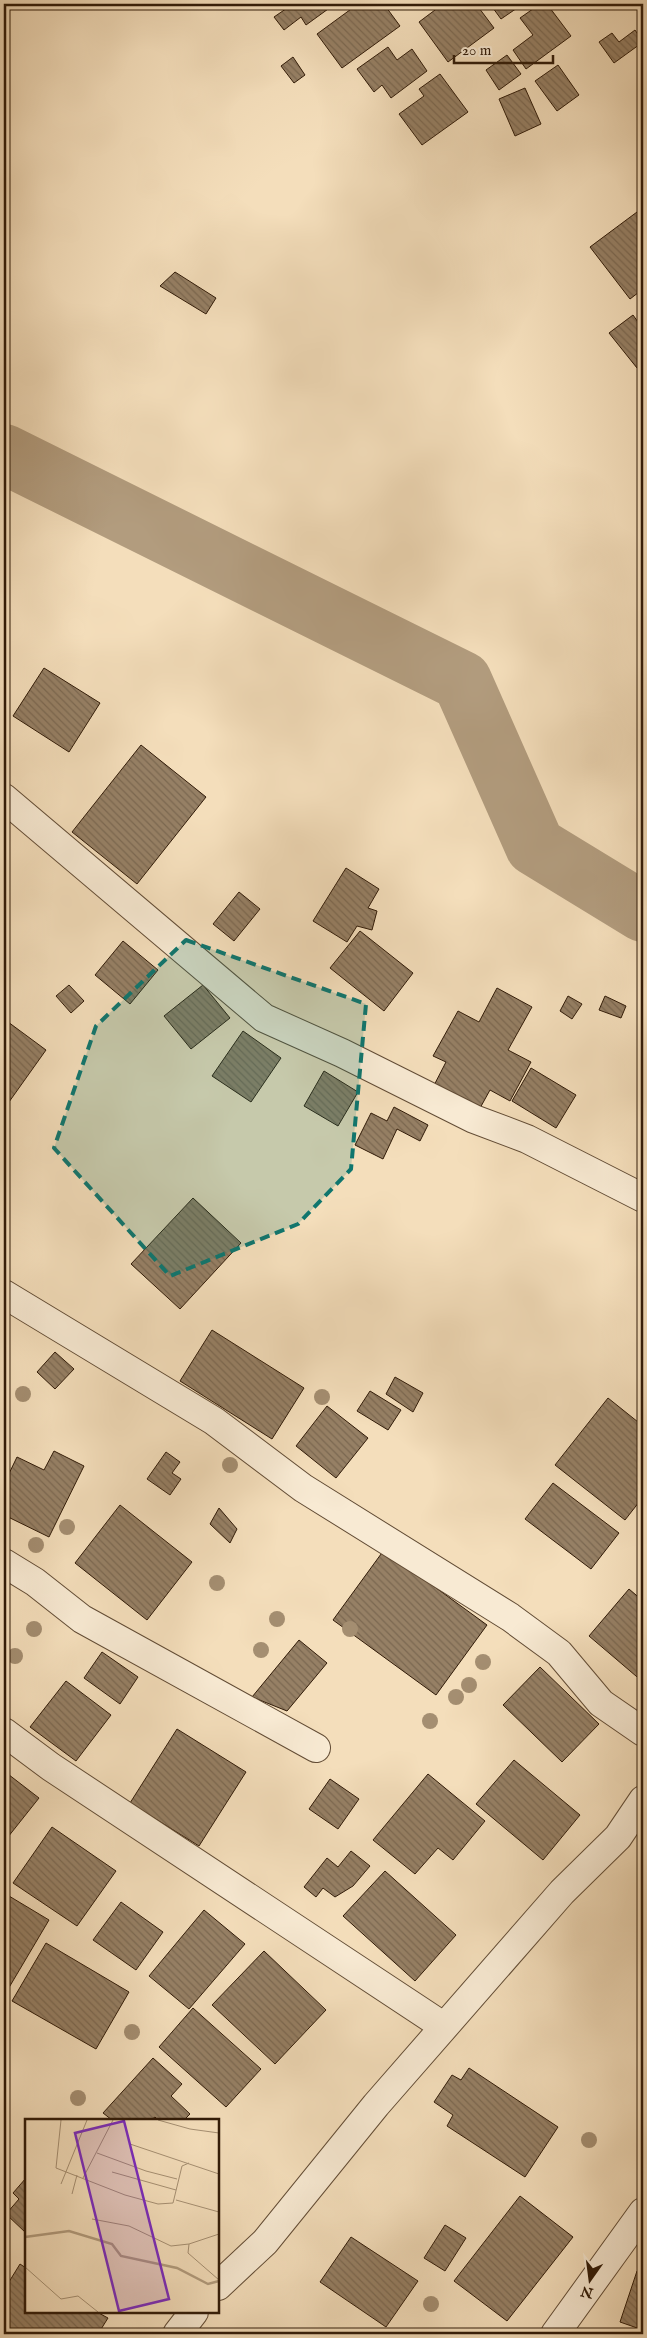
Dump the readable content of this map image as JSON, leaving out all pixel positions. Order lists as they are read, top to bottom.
{
  "scale_bar": "20 m",
  "north": "bottom"
}
